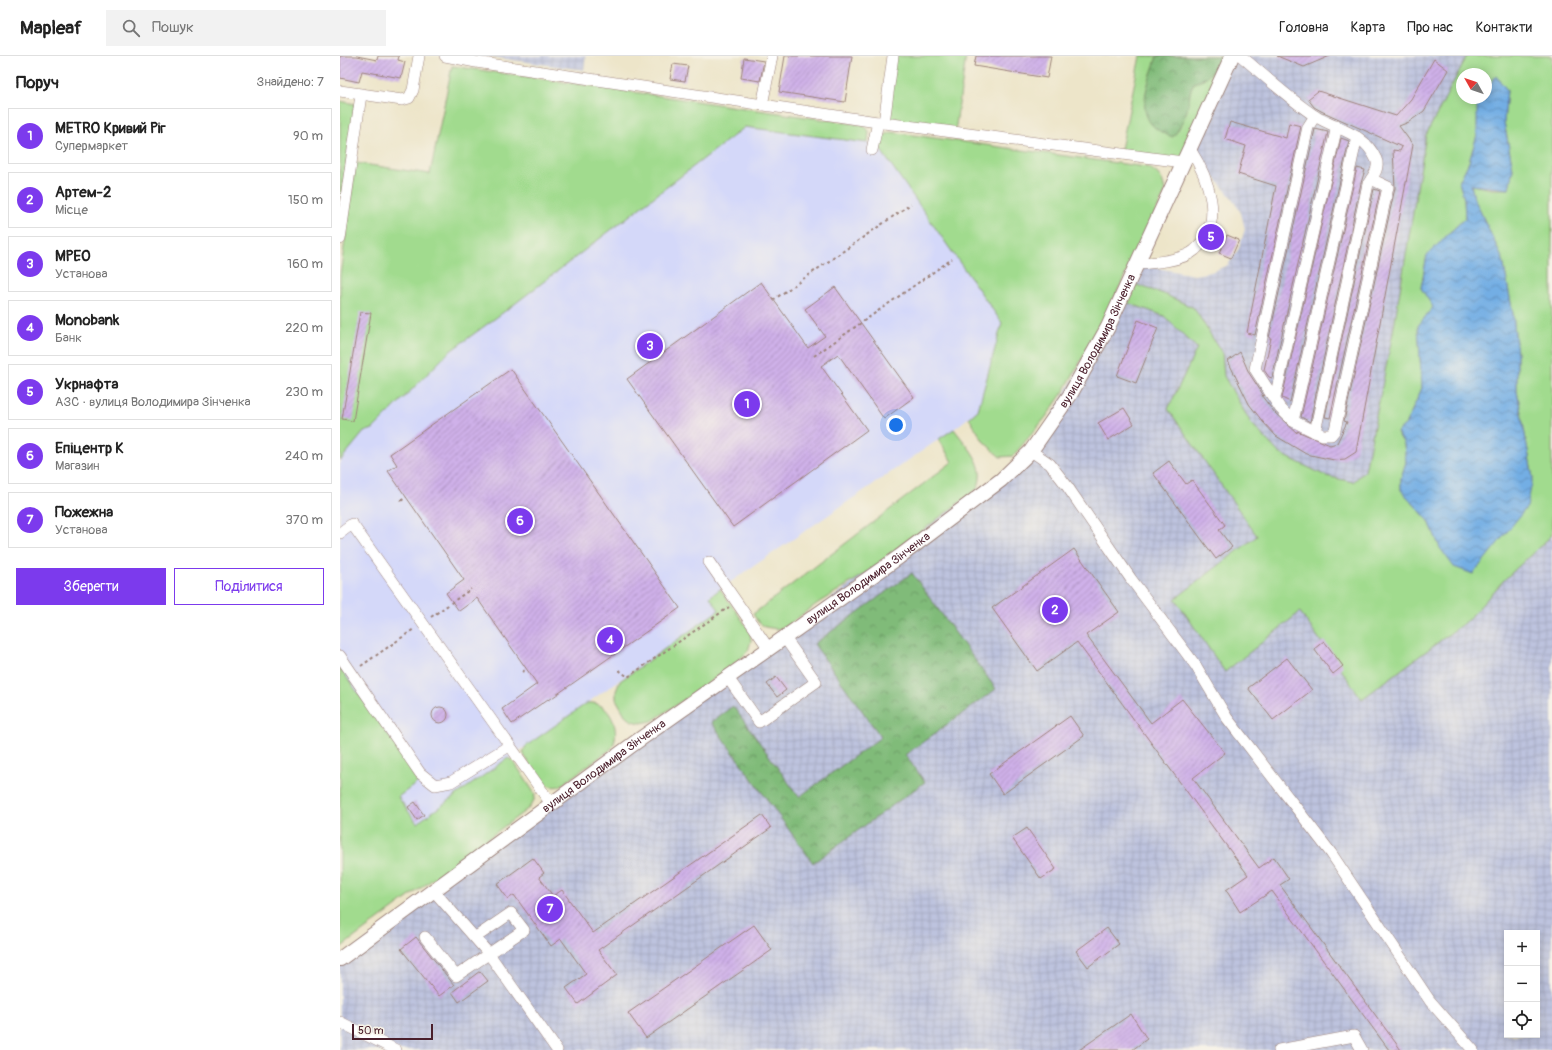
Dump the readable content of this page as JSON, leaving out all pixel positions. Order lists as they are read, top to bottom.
{
  "streets": {
    "main road": ["вулиця Володимира Зінченка"]
  },
  "scale_bar": "50 m",
  "north": "top left",
  "page": {
    "header": "Mapleaf",
    "search": "Пошук",
    "nav": [
      "Головна",
      "Карта",
      "Про нас",
      "Контакти"
    ],
    "heading": ["Поруч", "Знайдено: 7"],
    "list": [
      {
        "mark": "1",
        "name": "METRO Кривий Ріг",
        "note": "Супермаркет",
        "value": "90 m"
      },
      {
        "mark": "2",
        "name": "Артем-2",
        "note": "Місце",
        "value": "150 m"
      },
      {
        "mark": "3",
        "name": "МРЕО",
        "note": "Установа",
        "value": "160 m"
      },
      {
        "mark": "4",
        "name": "Monobank",
        "note": "Банк",
        "value": "220 m"
      },
      {
        "mark": "5",
        "name": "Укрнафта",
        "note": "АЗС · вулиця Володимира Зінченка",
        "value": "230 m"
      },
      {
        "mark": "6",
        "name": "Епіцентр К",
        "note": "Магазин",
        "value": "240 m"
      },
      {
        "mark": "7",
        "name": "Пожежна",
        "note": "Установа",
        "value": "370 m"
      }
    ],
    "pins": [
      "5",
      "3",
      "1",
      "6",
      "2",
      "4",
      "7"
    ],
    "buttons": ["Зберегти", "Поділитися"],
    "map_buttons": ["+", "−"],
    "scale": "50 m"
  }
}
